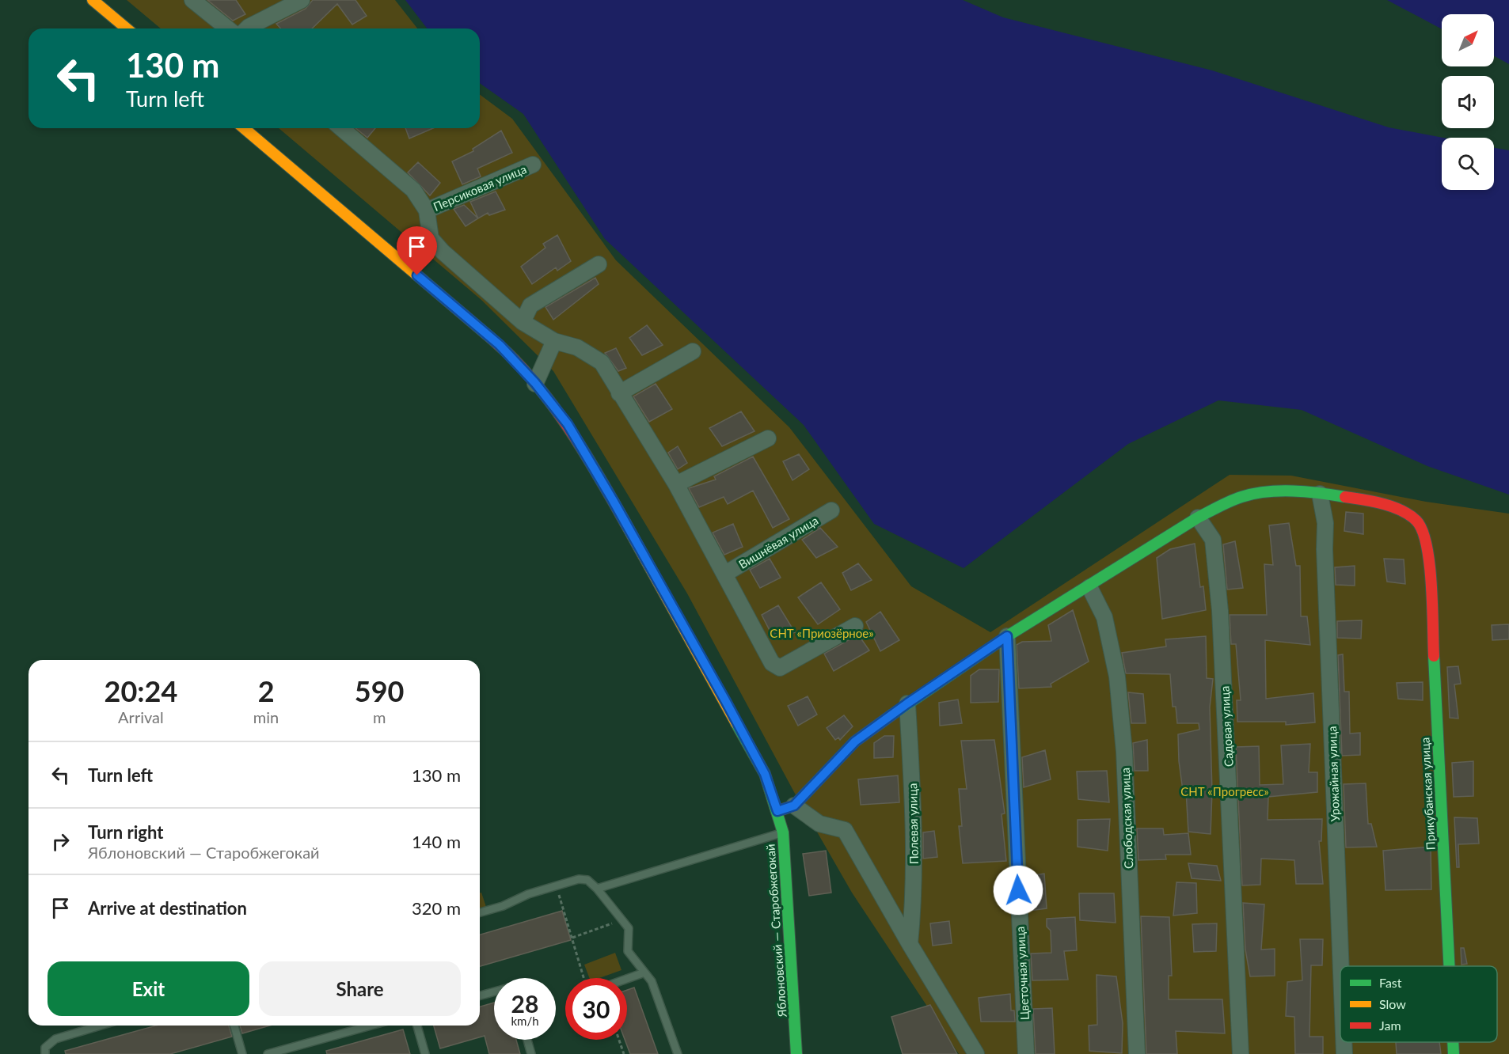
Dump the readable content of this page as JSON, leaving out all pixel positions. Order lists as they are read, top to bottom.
{
  "streets": {
    "street": [
      "Персиковая улица",
      "Вишнёвая улица",
      "Садовая улица",
      "Урожайная улица",
      "Прикубанская улица",
      "Слободская улица",
      "Полевая улица",
      "Яблоновский — Старобжегокай",
      "Цветочная улица"
    ]
  },
  "crossings": [
    ["Урожайная улица", "Прикубанская улица"]
  ],
  "parks": ["СНТ «Приозёрное»", "СНТ «Прогресс»"],
  "legend": ["Fast", "Slow", "Jam"],
  "north": "top right",
  "page": {
    "turn": ["130 m", "Turn left"],
    "eta": [
      "20:24",
      "Arrival",
      "2",
      "min",
      "590",
      "m"
    ],
    "list": [
      {
        "name": "Turn left",
        "value": "130 m"
      },
      {
        "name": "Turn right",
        "note": "Яблоновский — Старобжегокай",
        "value": "140 m"
      },
      {
        "name": "Arrive at destination",
        "value": "320 m"
      }
    ],
    "buttons": ["Exit", "Share"],
    "speed": "28 km/h",
    "limit": "30"
  }
}
